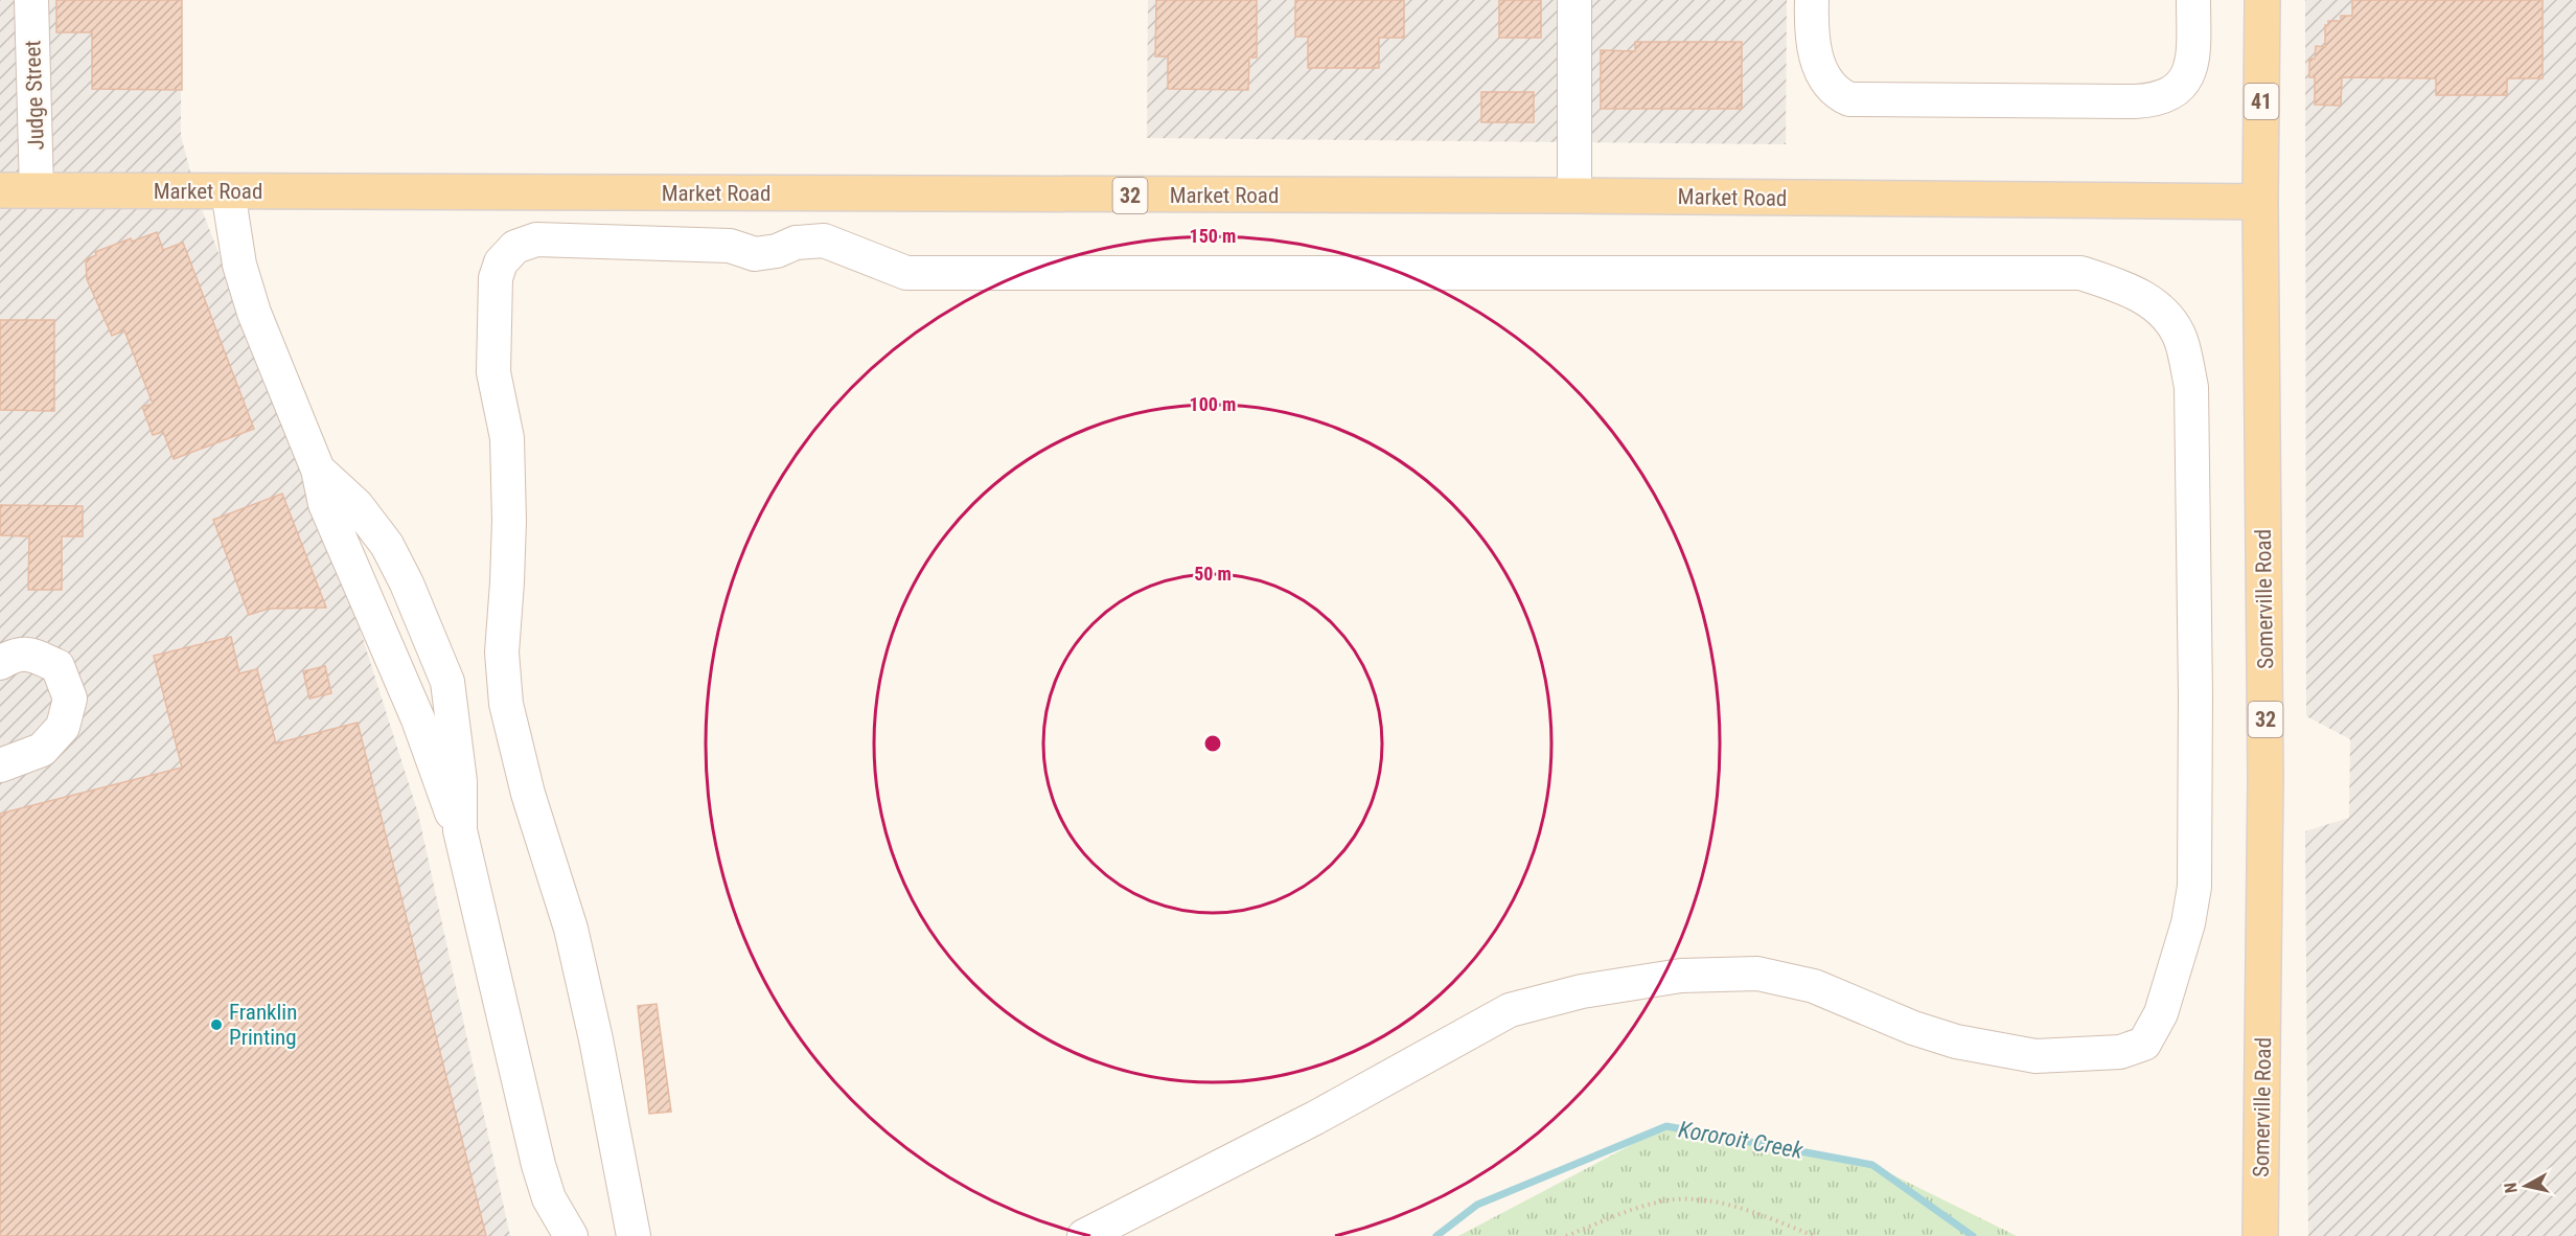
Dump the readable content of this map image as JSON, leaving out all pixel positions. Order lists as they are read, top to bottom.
{
  "streets": {
    "main road": [
      "41",
      "Market Road",
      "32",
      "Somerville Road"
    ],
    "street": ["Judge Street"]
  },
  "crossings": [
    ["Judge Street", "Market Road"],
    ["Market Road", "Somerville Road"]
  ],
  "water": ["Kororoit Creek"],
  "places": ["Franklin Printing"],
  "north": "left",
  "rings": ["150 m", "100 m", "50 m"]
}
